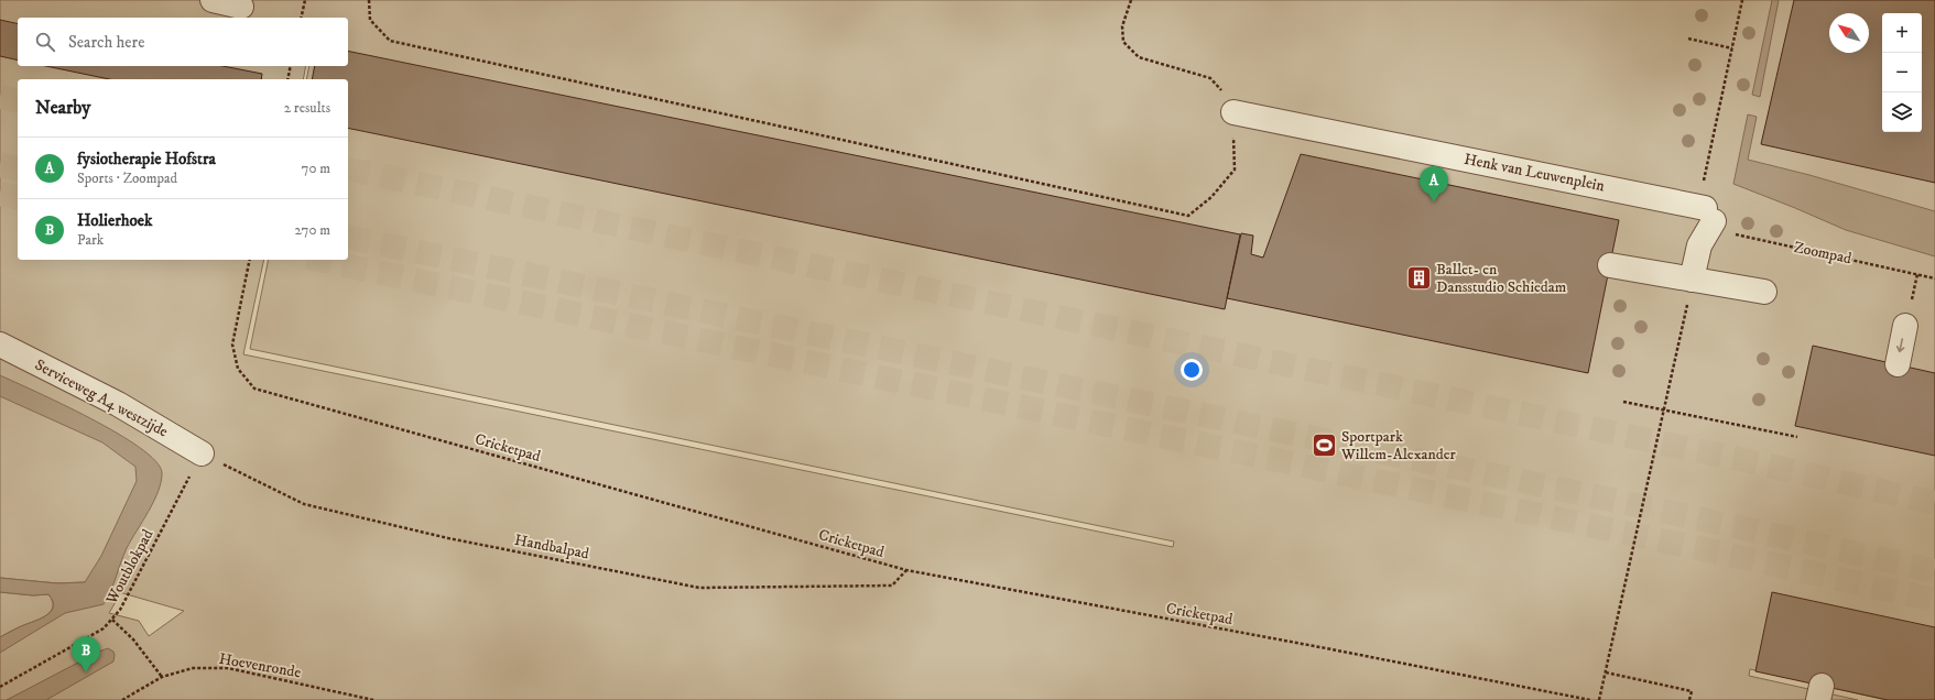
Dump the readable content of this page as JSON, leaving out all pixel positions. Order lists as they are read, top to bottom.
{
  "streets": {
    "street": ["Henk van Leuwenplein", "Serviceweg A4 westzijde"],
    "path": [
      "Zoompad",
      "Cricketpad",
      "Handbalpad",
      "Woutblokpad",
      "Hoevenronde"
    ]
  },
  "crossings": [
    ["Henk van Leuwenplein", "Zoompad"],
    ["Serviceweg A4 westzijde", "Handbalpad"],
    ["Serviceweg A4 westzijde", "Woutblokpad"],
    ["Cricketpad", "Handbalpad"],
    ["Handbalpad", "Woutblokpad"]
  ],
  "places": {
    "building": ["Ballet- en Dansstudio Schiedam"],
    "sports": ["Sportpark Willem-Alexander"]
  },
  "north": "top left",
  "page": {
    "map_buttons": ["+", "−"],
    "search": "Search here",
    "heading": ["Nearby", "2 results"],
    "list": [
      {
        "mark": "A",
        "name": "fysiotherapie Hofstra",
        "note": "Sports · Zoompad",
        "value": "70 m"
      },
      {
        "mark": "B",
        "name": "Holierhoek",
        "note": "Park",
        "value": "270 m"
      }
    ],
    "pins": ["A", "B"]
  }
}
